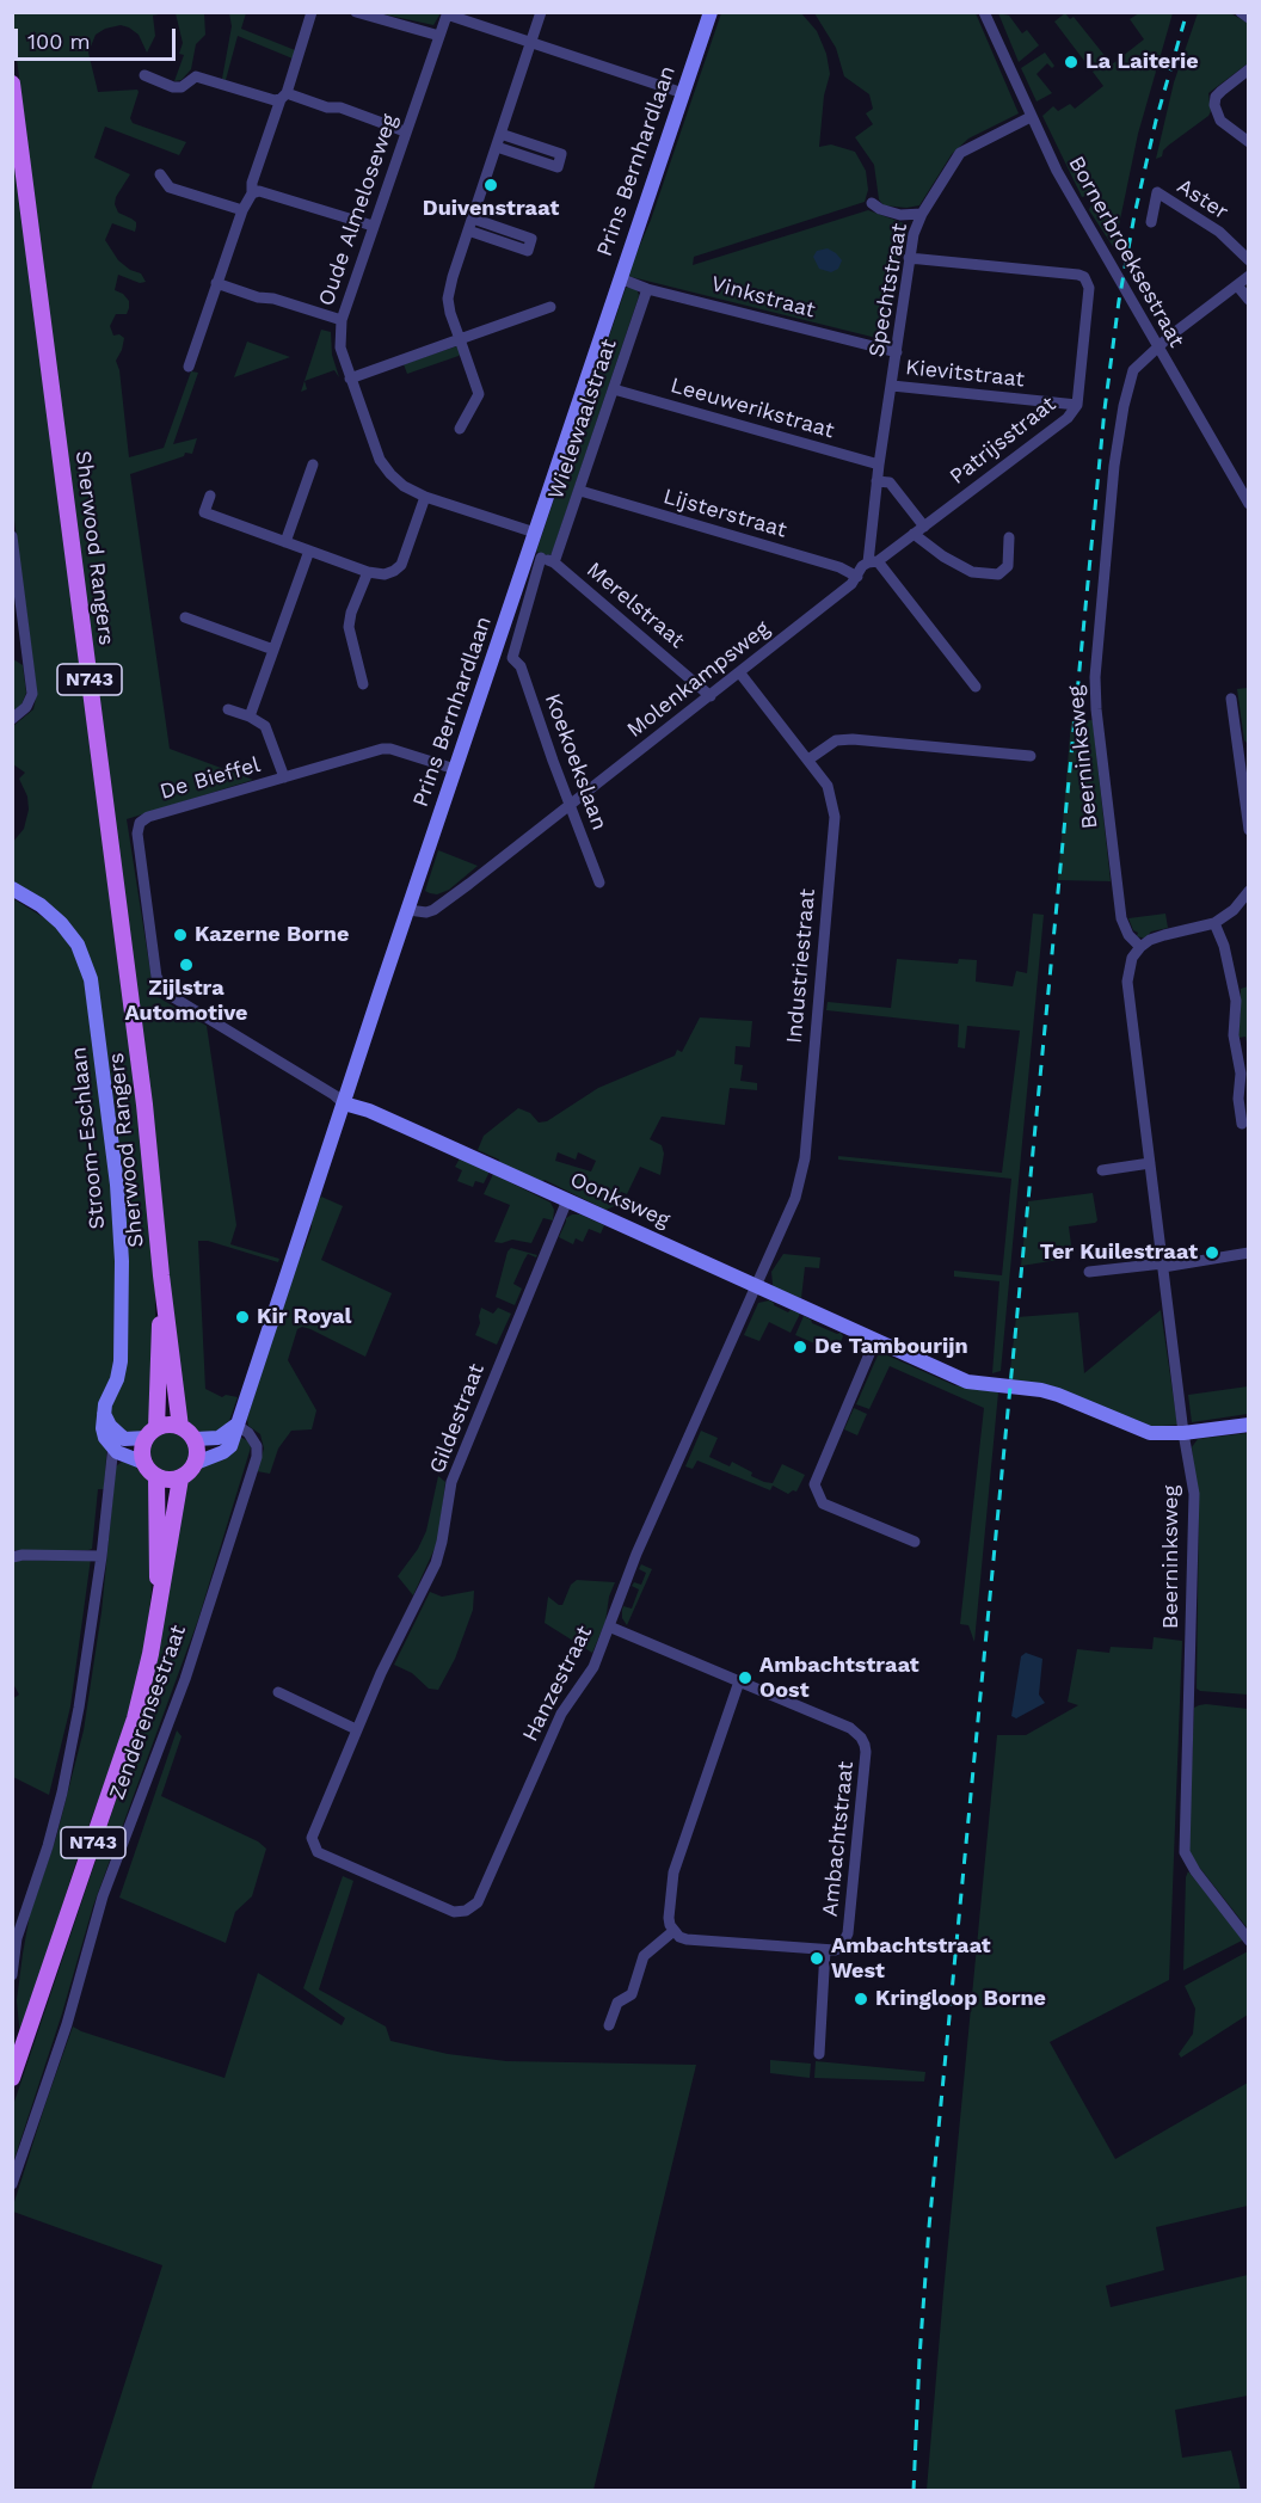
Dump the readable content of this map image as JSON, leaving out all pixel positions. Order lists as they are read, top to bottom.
{
  "streets": {
    "main road": ["Sherwood Rangers", "N743", "Zenderensestraat"],
    "street": [
      "Prins Bernhardlaan",
      "Aster",
      "Oude Almeloseweg",
      "Bornerbroeksestraat",
      "Spechtstraat",
      "Vinkstraat",
      "Kievitstraat",
      "Leeuwerikstraat",
      "Wielewaalstraat",
      "Patrijsstraat",
      "Lijsterstraat",
      "Merelstraat",
      "Molenkampsweg",
      "Beerninksweg",
      "Koekoekslaan",
      "De Bieffel",
      "Industriestraat",
      "Stroom-Eschlaan",
      "Oonksweg",
      "Gildestraat",
      "Hanzestraat",
      "Ambachtstraat"
    ]
  },
  "crossings": [
    ["Prins Bernhardlaan", "Oude Almeloseweg"],
    ["Prins Bernhardlaan", "Vinkstraat"],
    ["Prins Bernhardlaan", "Sherwood Rangers"],
    ["Prins Bernhardlaan", "Merelstraat"],
    ["Prins Bernhardlaan", "N743"],
    ["Prins Bernhardlaan", "Molenkampsweg"],
    ["Prins Bernhardlaan", "De Bieffel"],
    ["Prins Bernhardlaan", "Oonksweg"],
    ["Prins Bernhardlaan", "Zenderensestraat"],
    ["Bornerbroeksestraat", "Spechtstraat"],
    ["Bornerbroeksestraat", "Beerninksweg"],
    ["Spechtstraat", "Vinkstraat"],
    ["Spechtstraat", "Kievitstraat"],
    ["Spechtstraat", "Leeuwerikstraat"],
    ["Spechtstraat", "Patrijsstraat"],
    ["Spechtstraat", "Molenkampsweg"],
    ["Vinkstraat", "Wielewaalstraat"],
    ["Kievitstraat", "Patrijsstraat"],
    ["Leeuwerikstraat", "Wielewaalstraat"],
    ["Wielewaalstraat", "Lijsterstraat"],
    ["Wielewaalstraat", "Merelstraat"],
    ["Patrijsstraat", "Molenkampsweg"],
    ["Lijsterstraat", "Molenkampsweg"],
    ["Sherwood Rangers", "N743"],
    ["Sherwood Rangers", "Zenderensestraat"],
    ["Merelstraat", "Molenkampsweg"],
    ["N743", "Zenderensestraat"],
    ["Molenkampsweg", "Koekoekslaan"],
    ["Molenkampsweg", "Industriestraat"],
    ["Beerninksweg", "Oonksweg"],
    ["De Bieffel", "Oonksweg"],
    ["Industriestraat", "Oonksweg"],
    ["Industriestraat", "Hanzestraat"],
    ["Oonksweg", "Gildestraat"],
    ["Oonksweg", "Hanzestraat"],
    ["Gildestraat", "Hanzestraat"],
    ["Hanzestraat", "Ambachtstraat"]
  ],
  "places": [
    "La Laiterie",
    "Duivenstraat",
    "Kazerne Borne",
    "Zijlstra Automotive",
    "Ter Kuilestraat",
    "Kir Royal",
    "De Tambourijn",
    "Ambachtstraat Oost",
    "Ambachtstraat West",
    "Kringloop Borne"
  ],
  "scale_bar": "100 m"
}
